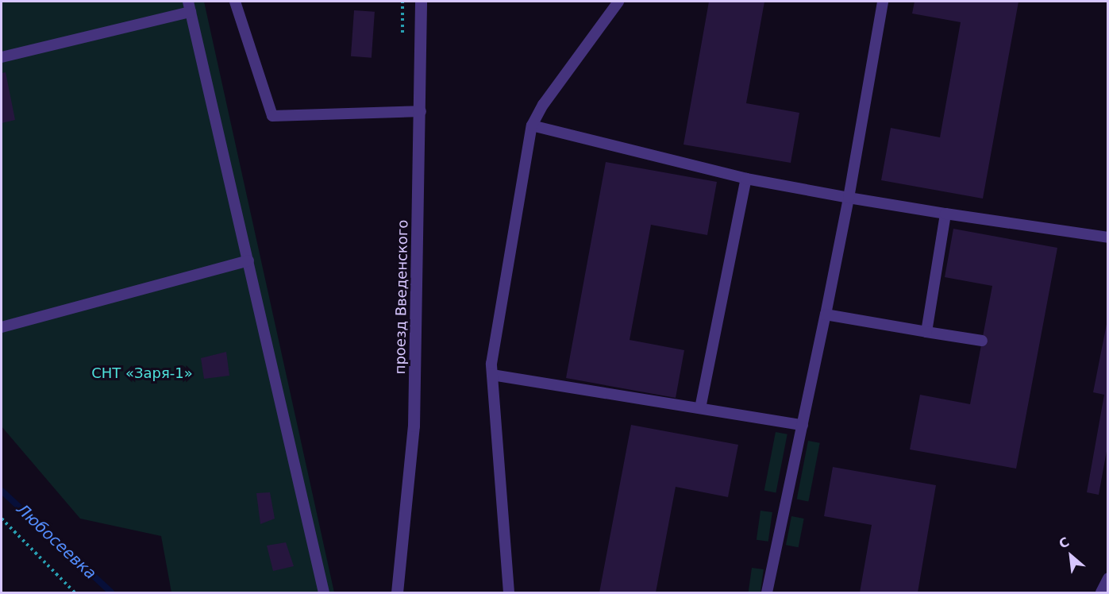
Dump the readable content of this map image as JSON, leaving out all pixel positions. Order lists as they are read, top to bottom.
{
  "streets": {
    "street": ["проезд Введенского"]
  },
  "water": ["Любосеевка"],
  "parks": ["СНТ «Заря-1»"],
  "north": "top left"
}
